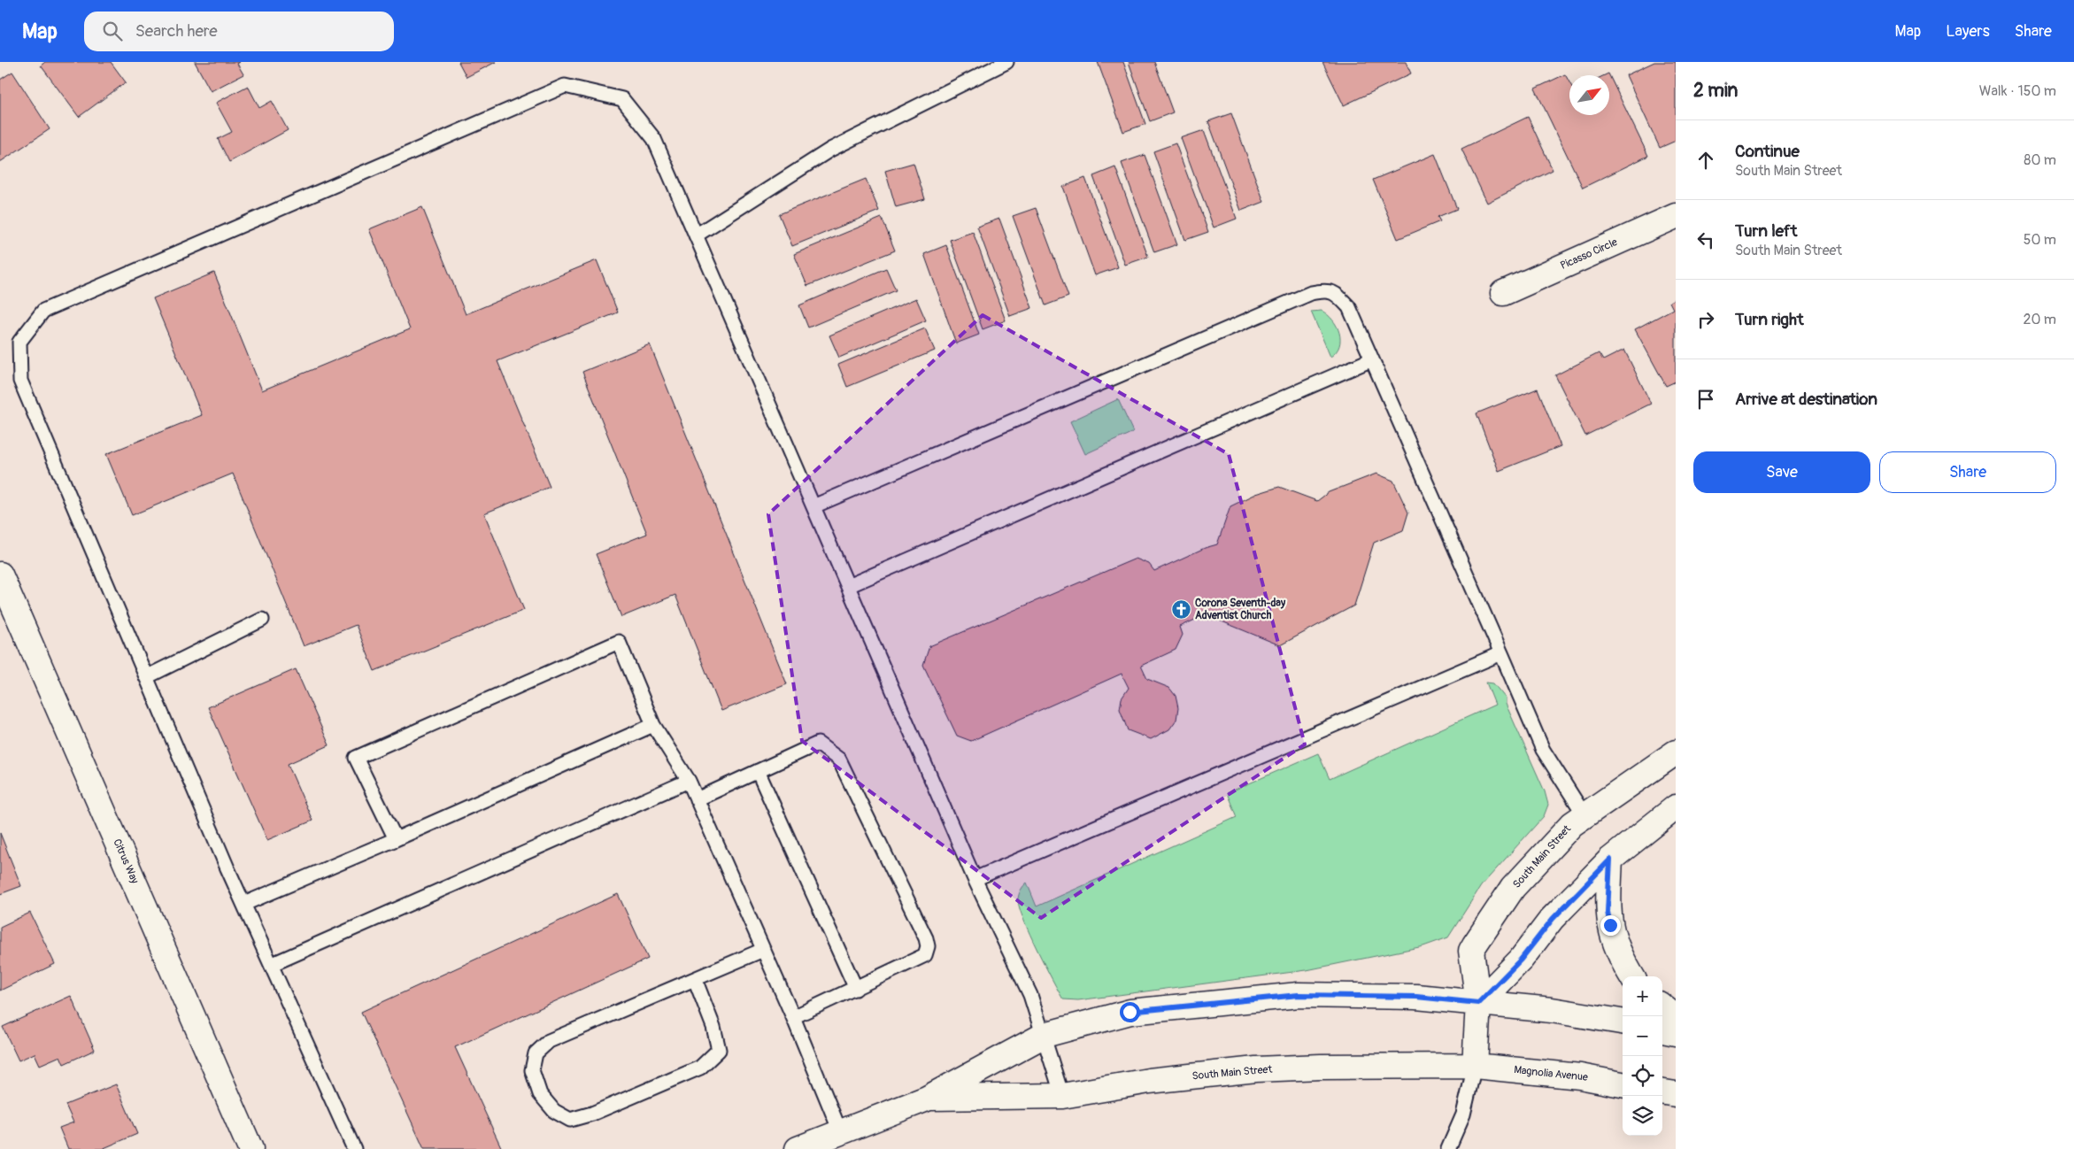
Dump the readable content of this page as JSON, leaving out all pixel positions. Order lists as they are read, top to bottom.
{
  "streets": {
    "main road": [
      "Picasso Circle",
      "South Main Street",
      "Citrus Way",
      "Magnolia Avenue"
    ]
  },
  "crossings": [
    ["South Main Street", "Magnolia Avenue"]
  ],
  "places": {
    "church": ["Corona Seventh-day Adventist Church"]
  },
  "north": "top right",
  "page": {
    "header": "Map",
    "search": "Search here",
    "nav": ["Map", "Layers", "Share"],
    "heading": ["2 min", "Walk · 150 m"],
    "list": [
      ["Continue", "South Main Street", "80 m"],
      ["Turn left", "South Main Street", "50 m"],
      ["Turn right", "20 m"],
      "Arrive at destination"
    ],
    "buttons": ["Save", "Share"],
    "map_buttons": ["+", "−"]
  }
}
